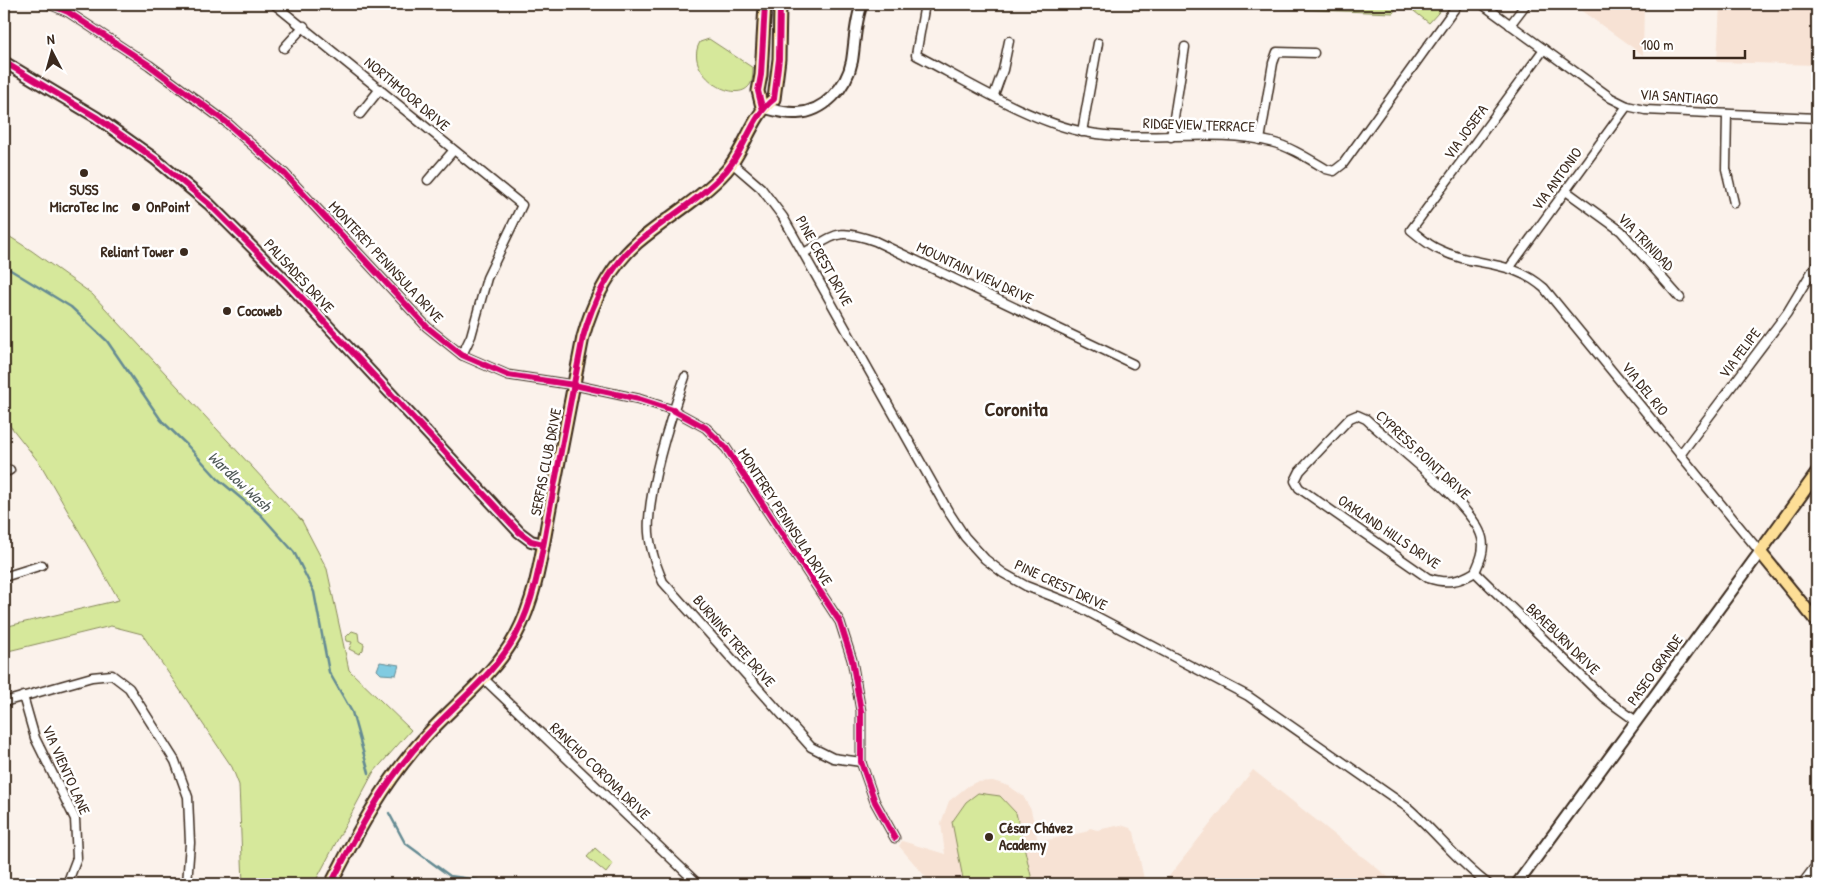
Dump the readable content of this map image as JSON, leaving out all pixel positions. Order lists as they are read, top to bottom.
{
  "streets": {
    "main road": ["VIA DEL RIO", "SERFAS CLUB DRIVE", "PASEO GRANDE"],
    "street": [
      "NORTHMOOR DRIVE",
      "VIA SANTIAGO",
      "RIDGEVIEW TERRACE",
      "VIA JOSEFA",
      "VIA ANTONIO",
      "VIA TRINIDAD",
      "PINE CREST DRIVE",
      "MONTEREY PENINSULA DRIVE",
      "MOUNTAIN VIEW DRIVE",
      "PALISADES DRIVE",
      "VIA FELIPE",
      "CYPRESS POINT DRIVE",
      "OAKLAND HILLS DRIVE",
      "BRAEBURN DRIVE",
      "BURNING TREE DRIVE",
      "VIA VIENTO LANE",
      "RANCHO CORONA DRIVE"
    ]
  },
  "crossings": [
    ["NORTHMOOR DRIVE", "MONTEREY PENINSULA DRIVE"],
    ["VIA SANTIAGO", "VIA JOSEFA"],
    ["VIA SANTIAGO", "VIA ANTONIO"],
    ["VIA JOSEFA", "VIA DEL RIO"],
    ["VIA ANTONIO", "VIA TRINIDAD"],
    ["VIA ANTONIO", "VIA DEL RIO"],
    ["PINE CREST DRIVE", "MOUNTAIN VIEW DRIVE"],
    ["PINE CREST DRIVE", "SERFAS CLUB DRIVE"],
    ["MONTEREY PENINSULA DRIVE", "SERFAS CLUB DRIVE"],
    ["MONTEREY PENINSULA DRIVE", "BURNING TREE DRIVE"],
    ["PALISADES DRIVE", "SERFAS CLUB DRIVE"],
    ["VIA FELIPE", "VIA DEL RIO"],
    ["VIA DEL RIO", "PASEO GRANDE"],
    ["CYPRESS POINT DRIVE", "OAKLAND HILLS DRIVE"],
    ["CYPRESS POINT DRIVE", "BRAEBURN DRIVE"],
    ["SERFAS CLUB DRIVE", "RANCHO CORONA DRIVE"],
    ["OAKLAND HILLS DRIVE", "BRAEBURN DRIVE"],
    ["BRAEBURN DRIVE", "PASEO GRANDE"]
  ],
  "districts": ["Coronita"],
  "water": ["Wardlow Wash"],
  "places": [
    "SUSS MicroTec Inc",
    "OnPoint",
    "Reliant Tower",
    "Cocoweb",
    "César Chávez Academy"
  ],
  "scale_bar": "100 m",
  "north": "top"
}
